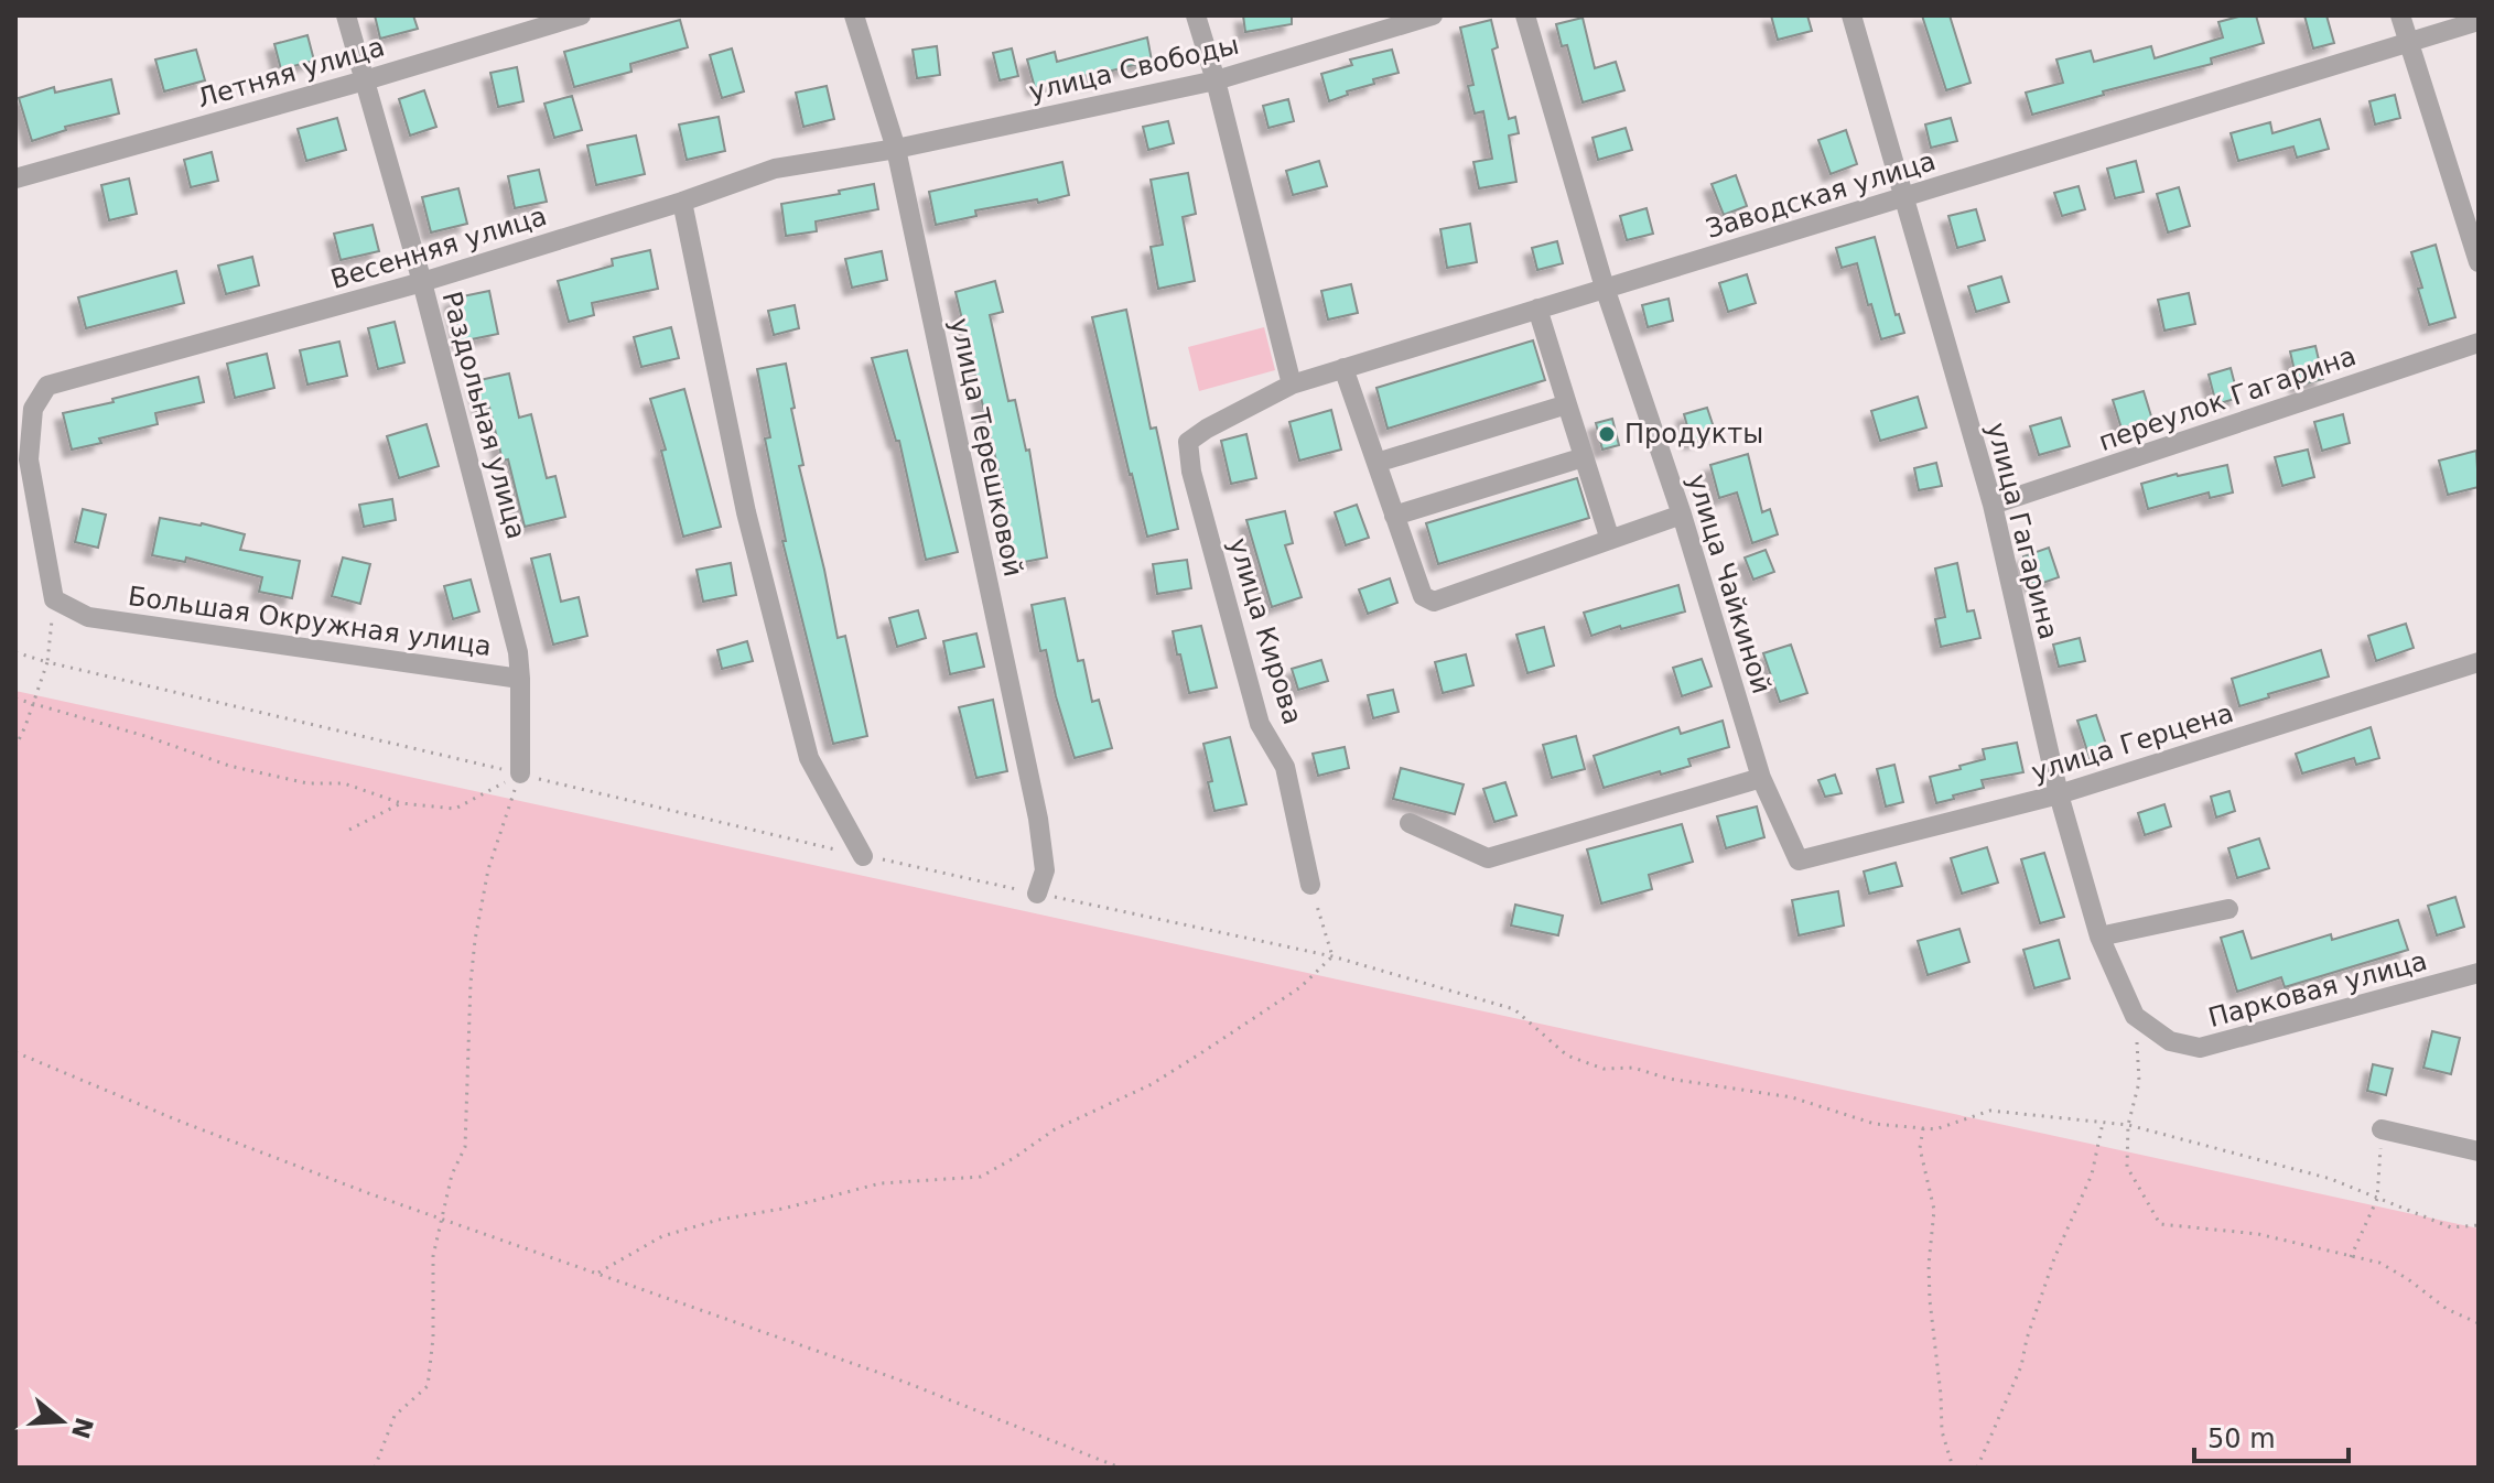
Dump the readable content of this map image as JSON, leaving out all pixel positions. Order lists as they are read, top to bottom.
{
  "streets": {
    "street": [
      "улица Свободы",
      "Летняя улица",
      "Заводская улица",
      "Весенняя улица",
      "переулок Гагарина",
      "Раздольная улица",
      "улица Терешковой",
      "улица Гагарина",
      "улица Чайкиной",
      "Большая Окружная улица",
      "улица Кирова",
      "улица Герцена",
      "Парковая улица"
    ]
  },
  "crossings": [
    ["улица Свободы", "Весенняя улица"],
    ["улица Свободы", "улица Терешковой"],
    ["Летняя улица", "Раздольная улица"],
    ["Заводская улица", "улица Гагарина"],
    ["Заводская улица", "улица Чайкиной"],
    ["Заводская улица", "улица Кирова"],
    ["Весенняя улица", "Раздольная улица"],
    ["Весенняя улица", "улица Терешковой"],
    ["Весенняя улица", "Большая Окружная улица"],
    ["переулок Гагарина", "улица Гагарина"],
    ["Раздольная улица", "Большая Окружная улица"],
    ["улица Гагарина", "улица Герцена"],
    ["улица Гагарина", "Парковая улица"],
    ["улица Чайкиной", "улица Герцена"]
  ],
  "places": ["Продукты"],
  "scale_bar": "50 m",
  "north": "right"
}
